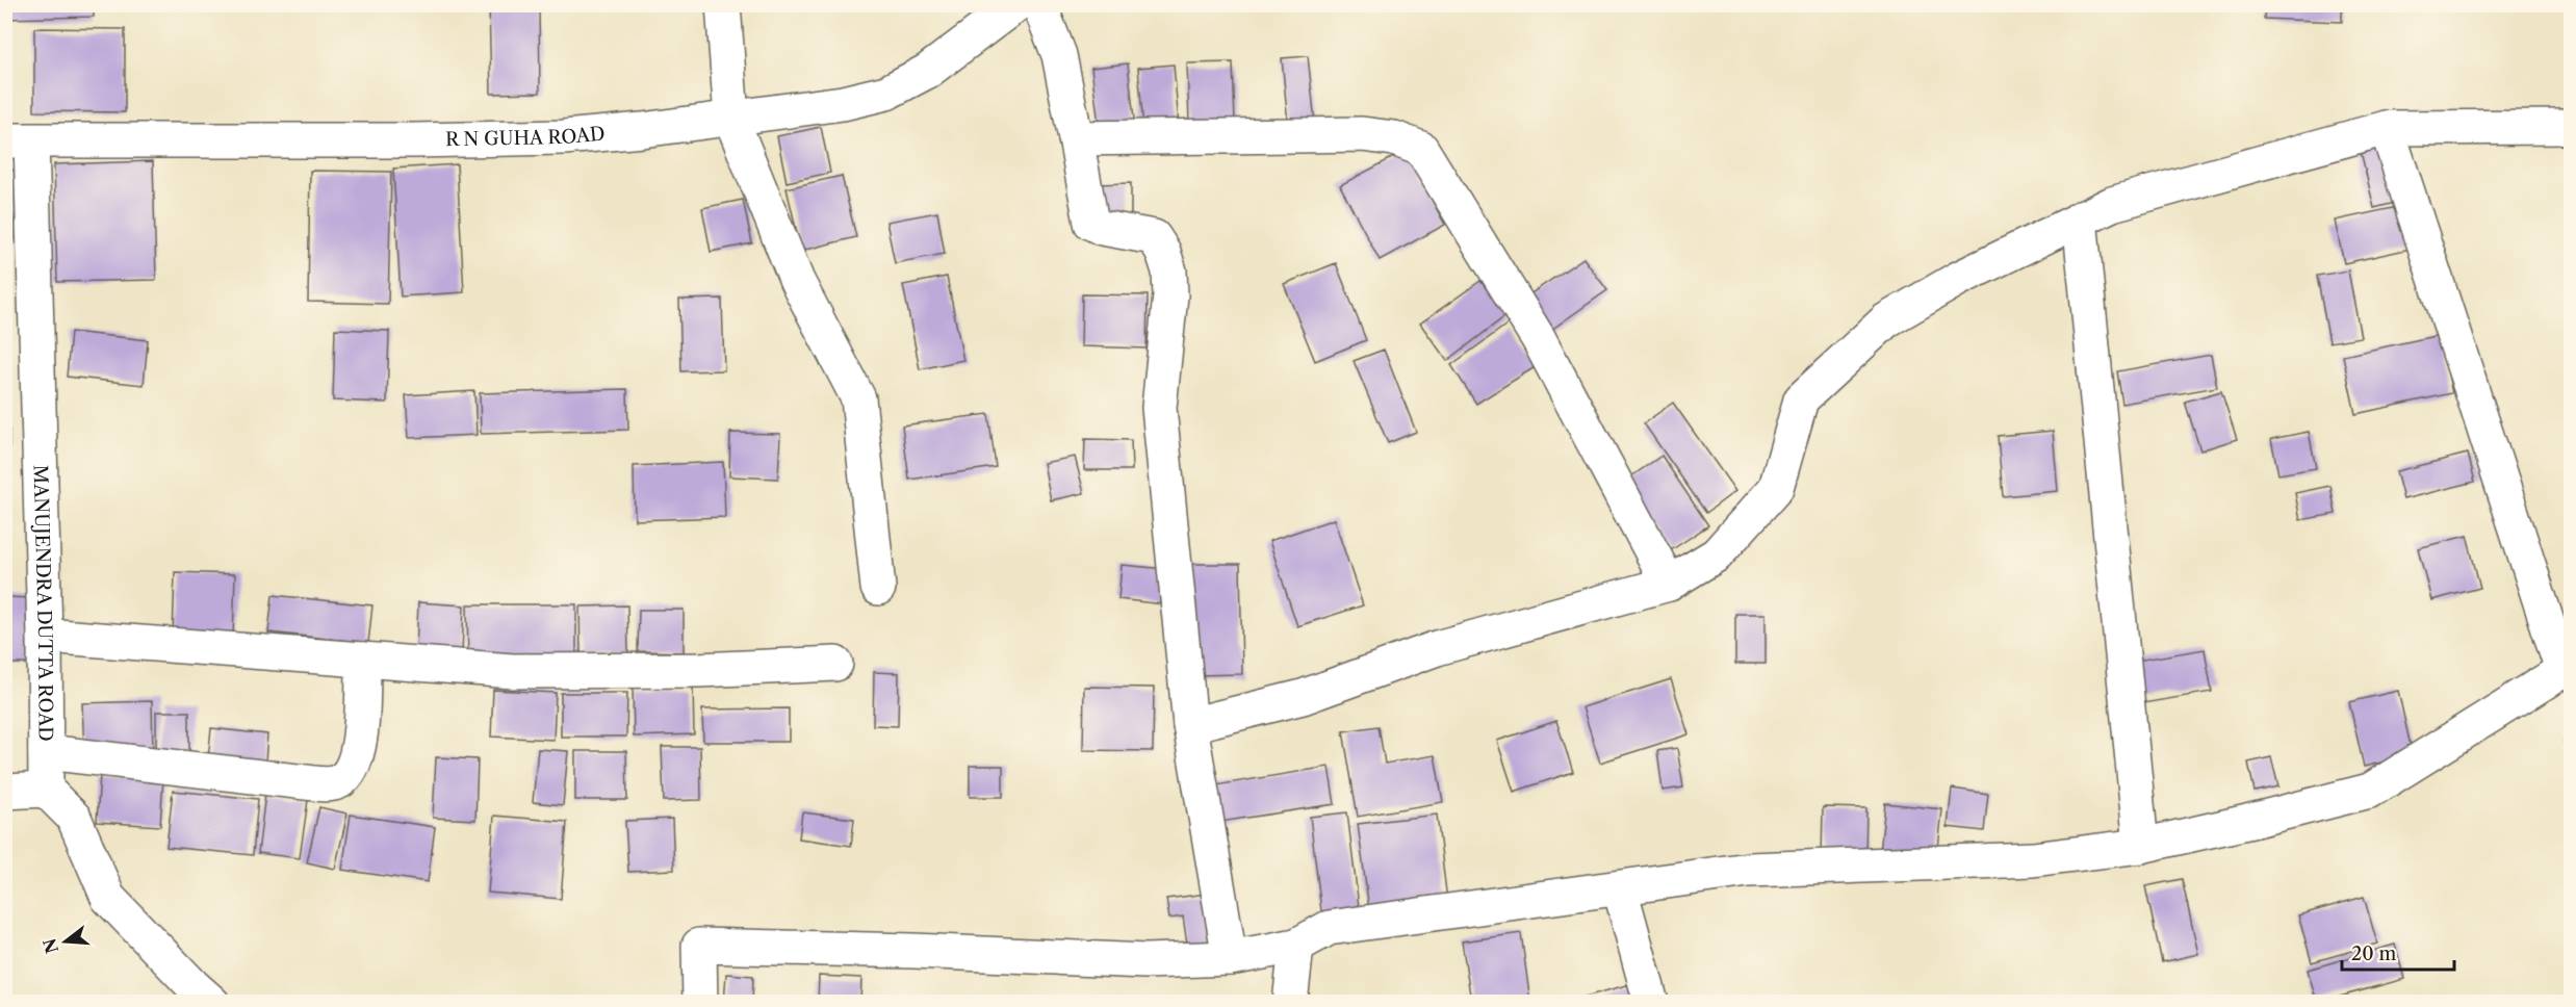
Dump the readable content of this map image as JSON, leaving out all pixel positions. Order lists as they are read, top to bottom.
{
  "streets": {
    "street": ["R N GUHA ROAD", "MANUJENDRA DUTTA ROAD"]
  },
  "crossings": [
    ["R N GUHA ROAD", "MANUJENDRA DUTTA ROAD"]
  ],
  "scale_bar": "20 m",
  "north": "left"
}
